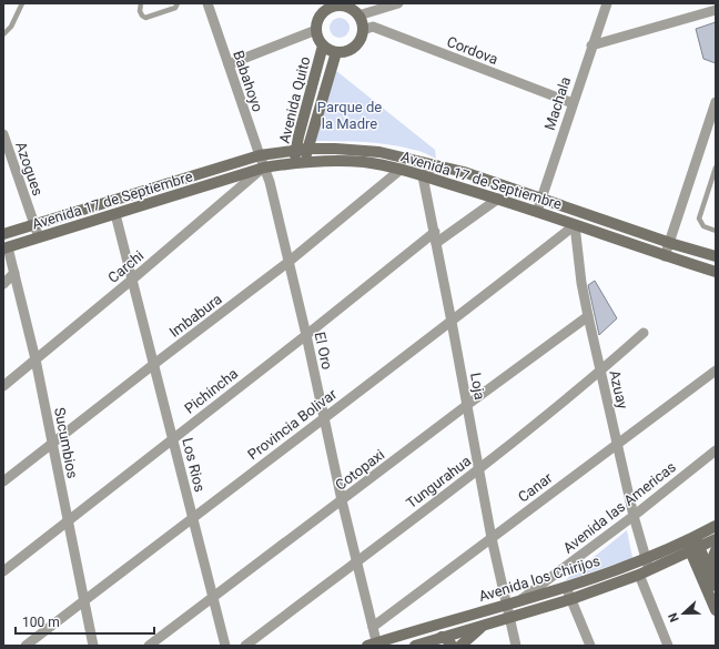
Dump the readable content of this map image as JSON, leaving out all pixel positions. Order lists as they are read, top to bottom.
{
  "streets": {
    "street": [
      "Cordova",
      "Babahoyo",
      "Avenida Quito",
      "Machala",
      "Azogues",
      "Avenida 17 de Septiembre",
      "Carchi",
      "Imbabura",
      "El Oro",
      "Loja",
      "Azuay",
      "Pichincha",
      "Provincia Bolivar",
      "Sucumbios",
      "Los Rios",
      "Cotopaxi",
      "Tungurahua",
      "Canar",
      "Avenida las Americas",
      "Avenida los Chirijos"
    ]
  },
  "crossings": [
    ["Cordova", "Avenida Quito"],
    ["Cordova", "Machala"],
    ["Babahoyo", "Avenida 17 de Septiembre"],
    ["Babahoyo", "Carchi"],
    ["Babahoyo", "El Oro"],
    ["Avenida Quito", "Avenida 17 de Septiembre"],
    ["Machala", "Avenida 17 de Septiembre"],
    ["Azogues", "Avenida 17 de Septiembre"],
    ["Avenida 17 de Septiembre", "Carchi"],
    ["Avenida 17 de Septiembre", "Imbabura"],
    ["Avenida 17 de Septiembre", "El Oro"],
    ["Avenida 17 de Septiembre", "Loja"],
    ["Avenida 17 de Septiembre", "Azuay"],
    ["Avenida 17 de Septiembre", "Provincia Bolivar"],
    ["Avenida 17 de Septiembre", "Sucumbios"],
    ["Avenida 17 de Septiembre", "Los Rios"],
    ["Carchi", "El Oro"],
    ["Carchi", "Sucumbios"],
    ["Carchi", "Los Rios"],
    ["Imbabura", "El Oro"],
    ["Imbabura", "Sucumbios"],
    ["Imbabura", "Los Rios"],
    ["El Oro", "Pichincha"],
    ["El Oro", "Provincia Bolivar"],
    ["El Oro", "Cotopaxi"],
    ["El Oro", "Tungurahua"],
    ["El Oro", "Canar"],
    ["El Oro", "Avenida los Chirijos"],
    ["Loja", "Pichincha"],
    ["Loja", "Provincia Bolivar"],
    ["Loja", "Cotopaxi"],
    ["Loja", "Tungurahua"],
    ["Loja", "Canar"],
    ["Loja", "Avenida los Chirijos"],
    ["Azuay", "Provincia Bolivar"],
    ["Azuay", "Cotopaxi"],
    ["Azuay", "Tungurahua"],
    ["Azuay", "Canar"],
    ["Azuay", "Avenida las Americas"],
    ["Azuay", "Avenida los Chirijos"],
    ["Pichincha", "Sucumbios"],
    ["Pichincha", "Los Rios"],
    ["Provincia Bolivar", "Sucumbios"],
    ["Provincia Bolivar", "Los Rios"],
    ["Los Rios", "Cotopaxi"],
    ["Avenida las Americas", "Avenida los Chirijos"]
  ],
  "parks": ["Parque de la Madre"],
  "scale_bar": "100 m",
  "north": "left"
}
